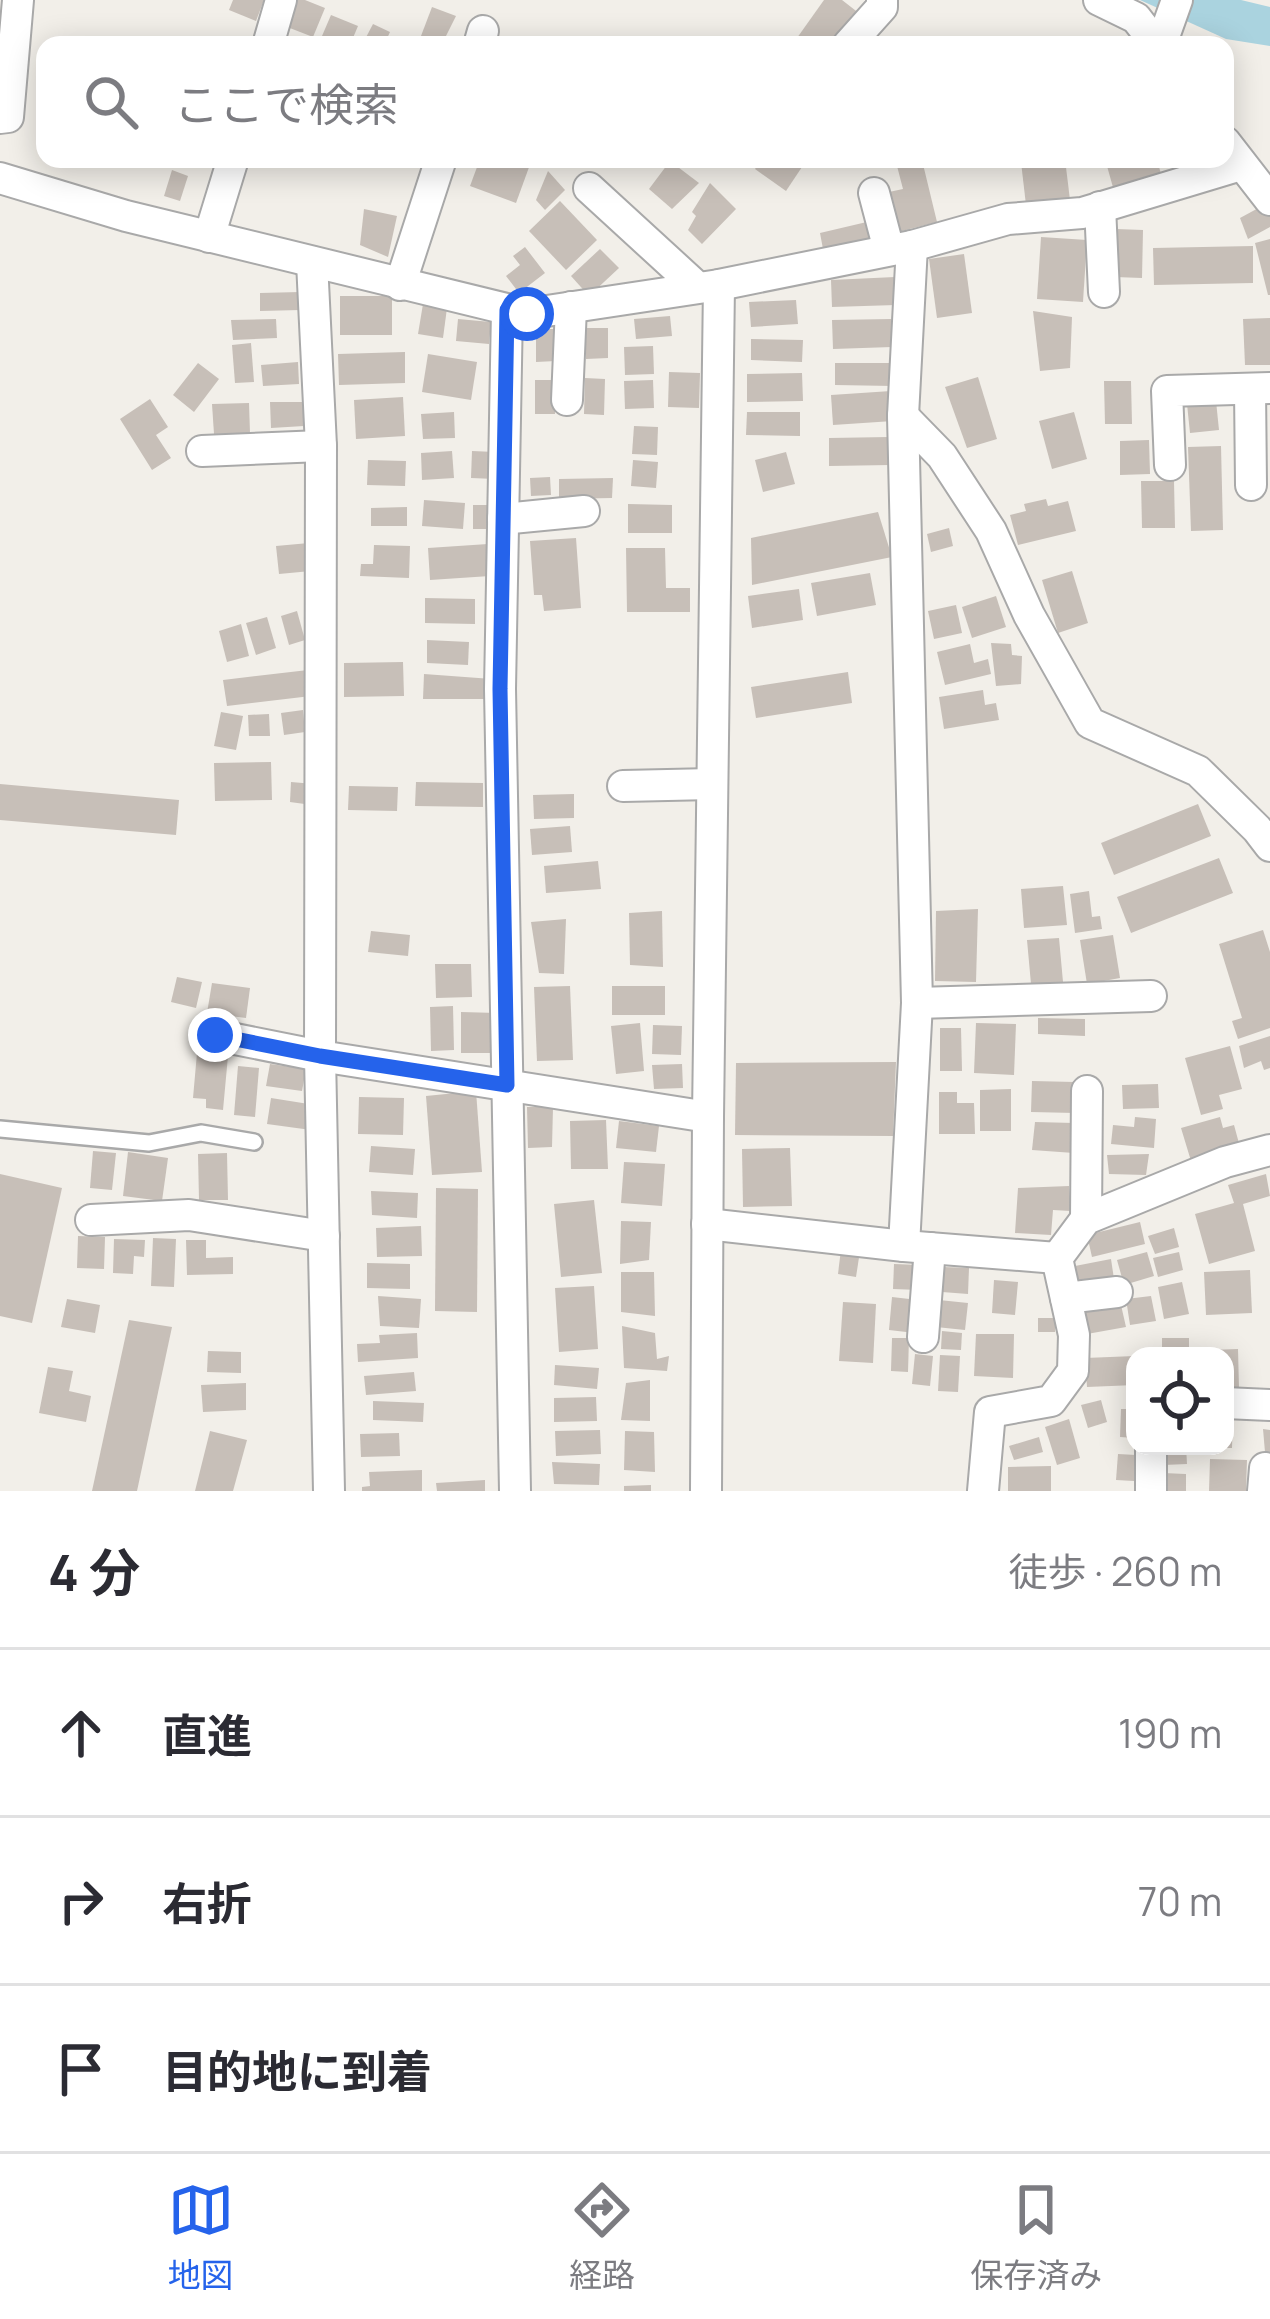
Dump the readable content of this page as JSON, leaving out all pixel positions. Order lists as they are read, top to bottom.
{
  "page": {
    "search": "ここで検索",
    "heading": ["4 分", "徒歩 · 260 m"],
    "list": [
      ["直進", "190 m"],
      ["右折", "70 m"],
      "目的地に到着"
    ],
    "nav": ["地図", "経路", "保存済み"]
  }
}
